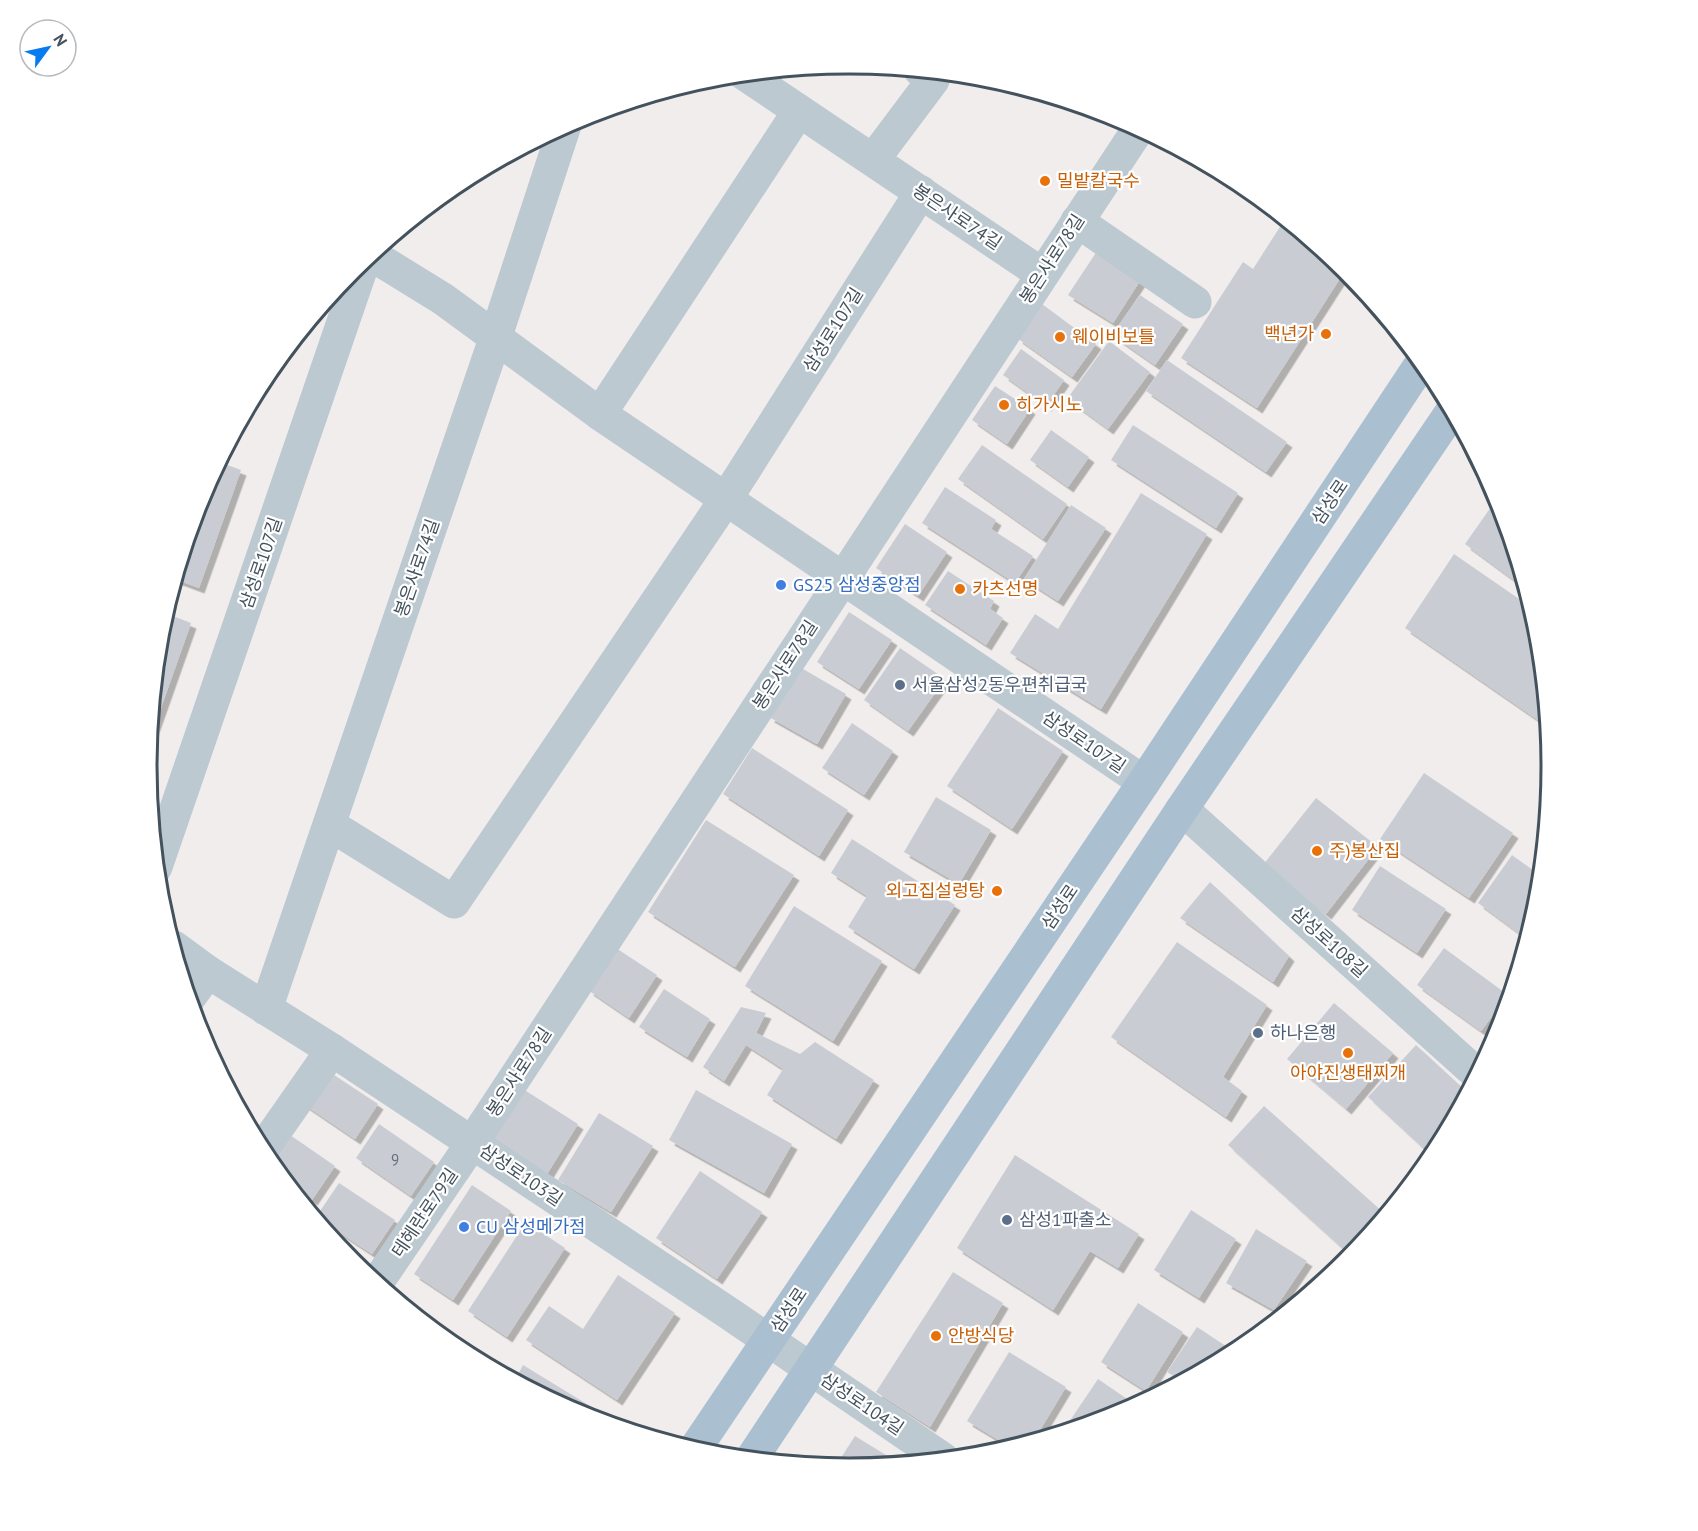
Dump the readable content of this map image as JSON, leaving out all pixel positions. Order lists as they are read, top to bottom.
{
  "streets": {
    "main road": ["삼성로"],
    "street": [
      "봉은사로74길",
      "봉은사로78길",
      "삼성로107길",
      "삼성로108길",
      "삼성로103길",
      "테헤란로79길",
      "삼성로104길"
    ]
  },
  "crossings": [
    ["봉은사로74길", "봉은사로78길"],
    ["봉은사로74길", "삼성로107길"],
    ["봉은사로74길", "삼성로103길"],
    ["봉은사로78길", "삼성로107길"],
    ["봉은사로78길", "삼성로103길"],
    ["봉은사로78길", "테헤란로79길"],
    ["삼성로107길", "삼성로"],
    ["삼성로", "삼성로103길"],
    ["삼성로103길", "테헤란로79길"],
    ["삼성로103길", "삼성로104길"]
  ],
  "places": [
    "밀밭칼국수",
    "백년가",
    "웨이비보틀",
    "히가시노",
    "GS25 삼성중앙점",
    "카츠선명",
    "서울삼성2동우편취급국",
    "주)봉산집",
    "외고집설렁탕",
    "하나은행",
    "아야진생태찌개",
    "삼성1파출소",
    "CU 삼성메가점",
    "안방식당"
  ],
  "house_numbers": ["9"],
  "north": "top right"
}
